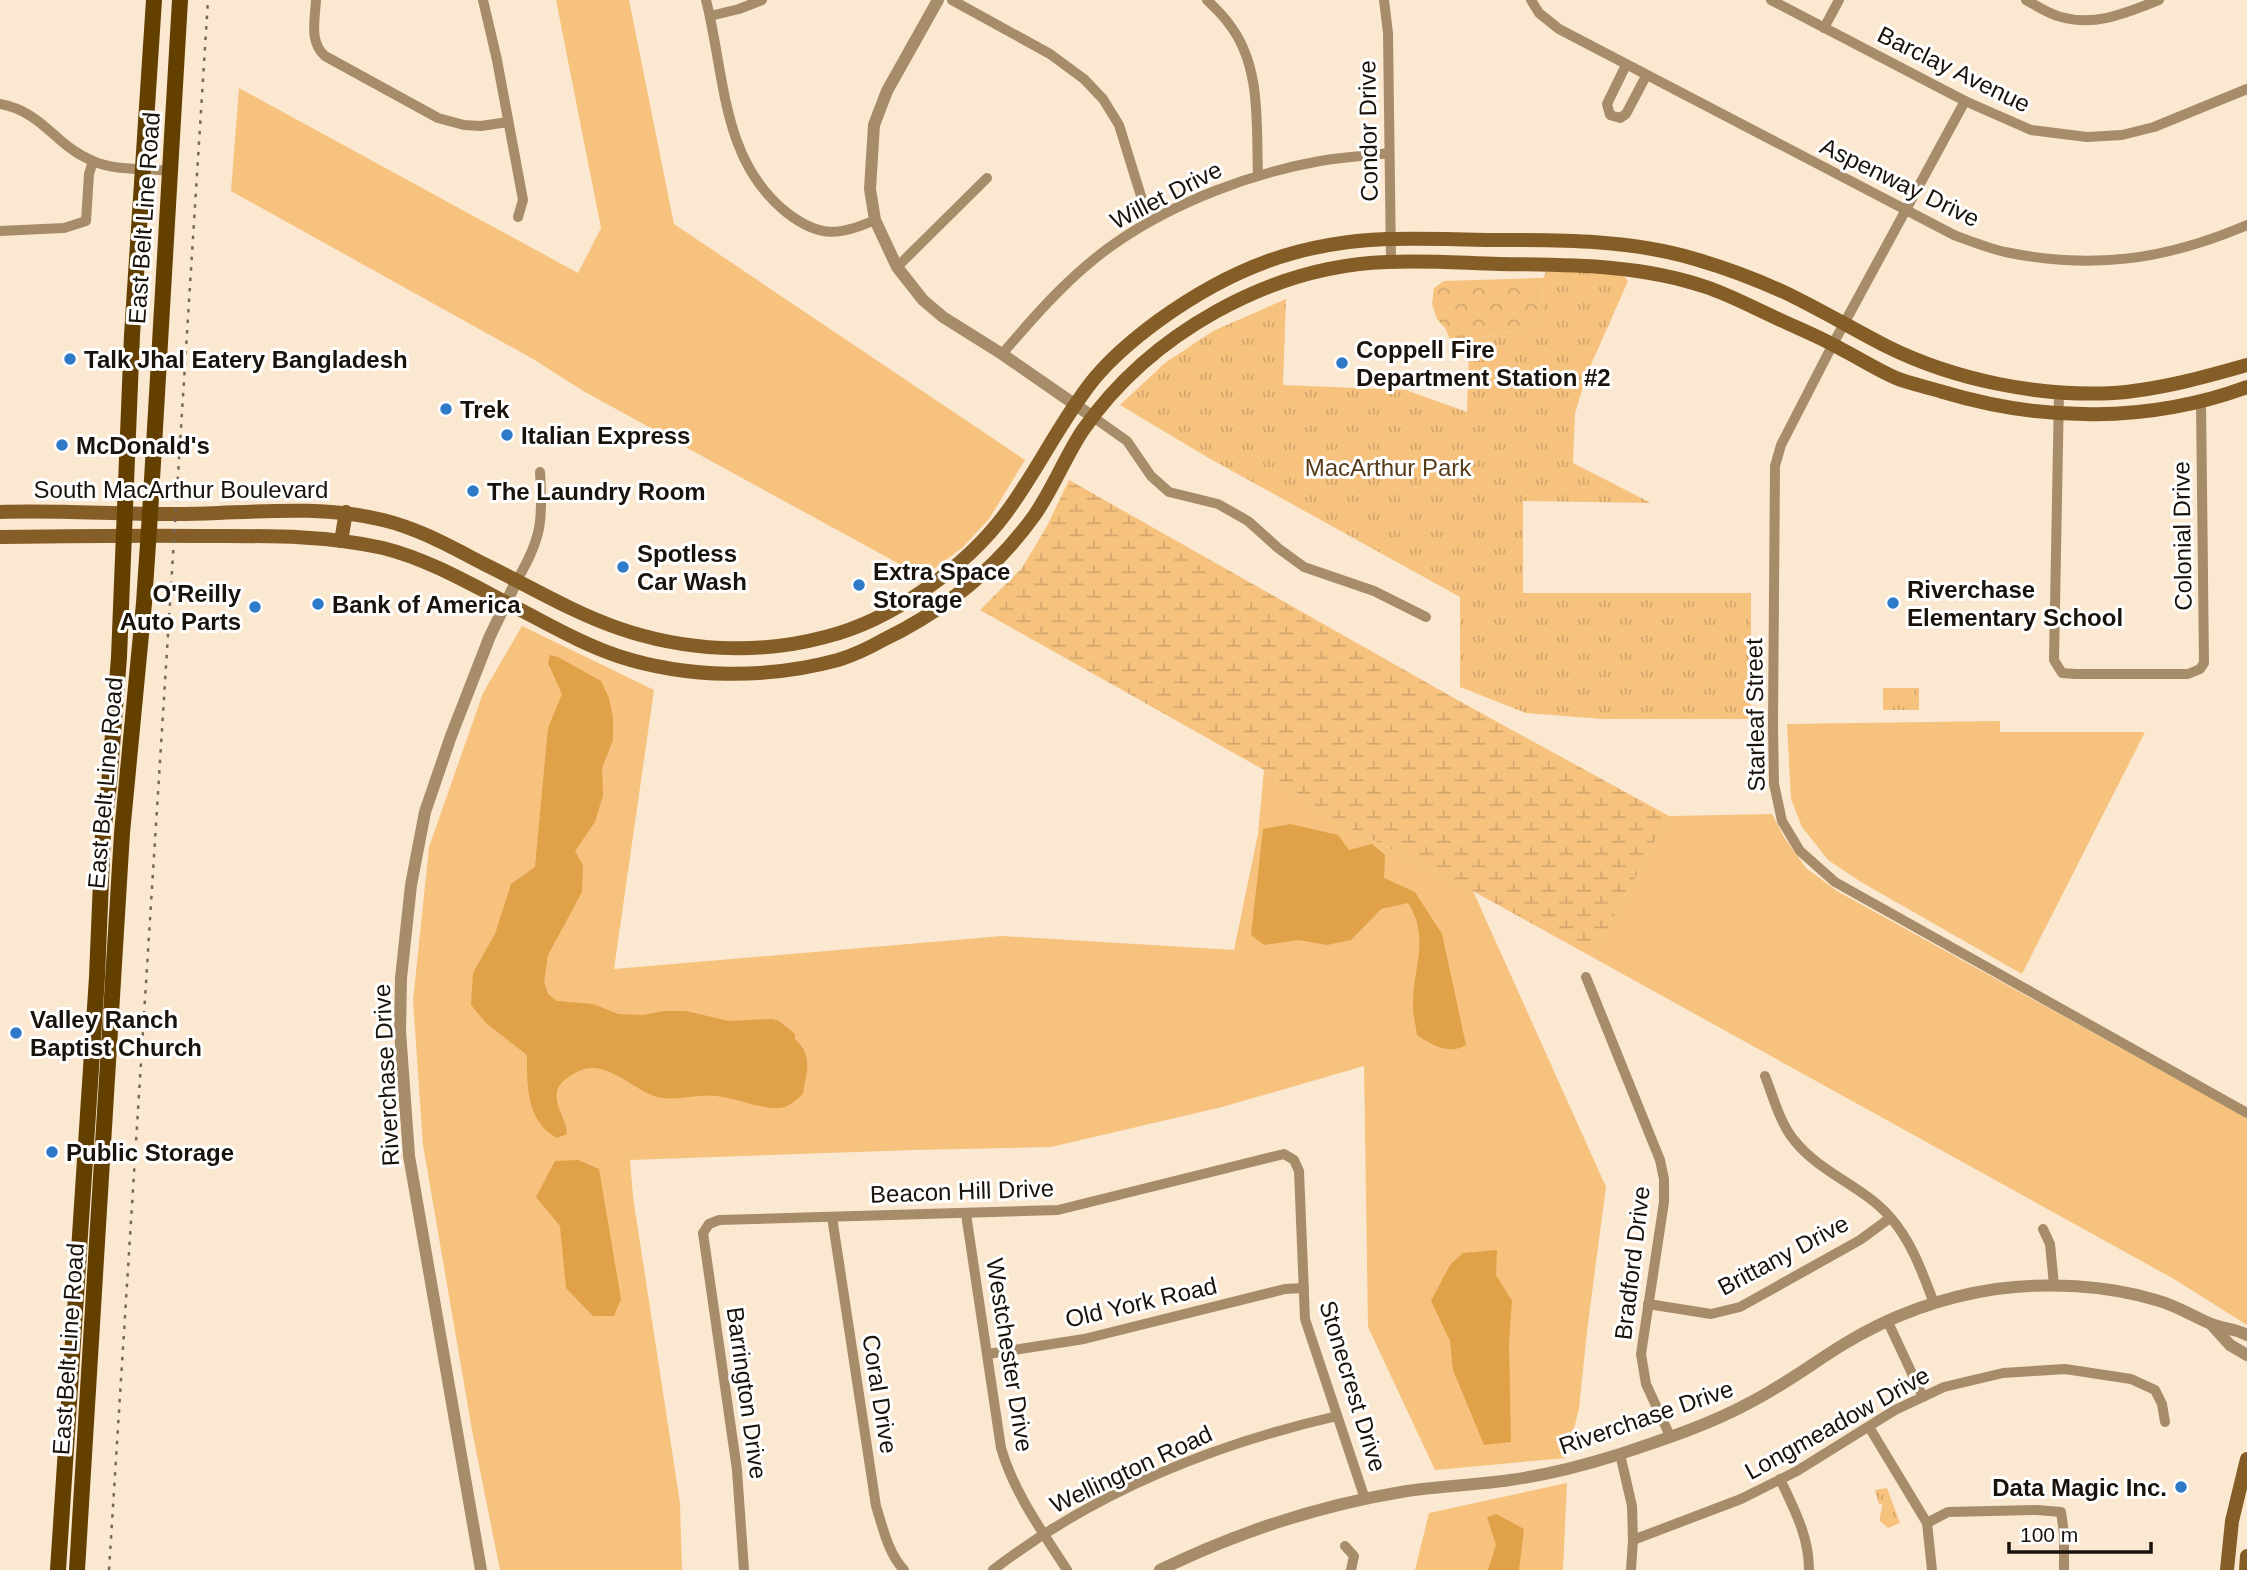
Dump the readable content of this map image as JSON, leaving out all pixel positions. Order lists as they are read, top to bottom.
{
  "streets": {
    "main road": ["East Belt Line Road", "South MacArthur Boulevard"],
    "street": [
      "Barclay Avenue",
      "Condor Drive",
      "Aspenway Drive",
      "Willet Drive",
      "Colonial Drive",
      "Starleaf Street",
      "Riverchase Drive",
      "Beacon Hill Drive",
      "Brittany Drive",
      "Bradford Drive",
      "Old York Road",
      "Westchester Drive",
      "Stonecrest Drive",
      "Barrington Drive",
      "Coral Drive",
      "Longmeadow Drive",
      "Wellington Road"
    ]
  },
  "crossings": [
    ["Barclay Avenue", "Starleaf Street"],
    ["Condor Drive", "Willet Drive"],
    ["Condor Drive", "South MacArthur Boulevard"],
    ["Aspenway Drive", "Starleaf Street"],
    ["East Belt Line Road", "South MacArthur Boulevard"],
    ["South MacArthur Boulevard", "Colonial Drive"],
    ["South MacArthur Boulevard", "Starleaf Street"],
    ["South MacArthur Boulevard", "Riverchase Drive"],
    ["Riverchase Drive", "Bradford Drive"],
    ["Riverchase Drive", "Stonecrest Drive"],
    ["Beacon Hill Drive", "Westchester Drive"],
    ["Beacon Hill Drive", "Stonecrest Drive"],
    ["Beacon Hill Drive", "Barrington Drive"],
    ["Beacon Hill Drive", "Coral Drive"],
    ["Brittany Drive", "Bradford Drive"],
    ["Old York Road", "Westchester Drive"],
    ["Old York Road", "Stonecrest Drive"],
    ["Westchester Drive", "Wellington Road"],
    ["Stonecrest Drive", "Wellington Road"]
  ],
  "parks": ["MacArthur Park"],
  "places": [
    "Talk Jhal Eatery Bangladesh",
    "Coppell Fire Department Station #2",
    "Trek",
    "Italian Express",
    "McDonald's",
    "The Laundry Room",
    "Spotless Car Wash",
    "Extra Space Storage",
    "Riverchase Elementary School",
    "Bank of America",
    "O'Reilly Auto Parts",
    "Valley Ranch Baptist Church",
    "Public Storage",
    "Data Magic Inc."
  ],
  "scale_bar": "100 m"
}
